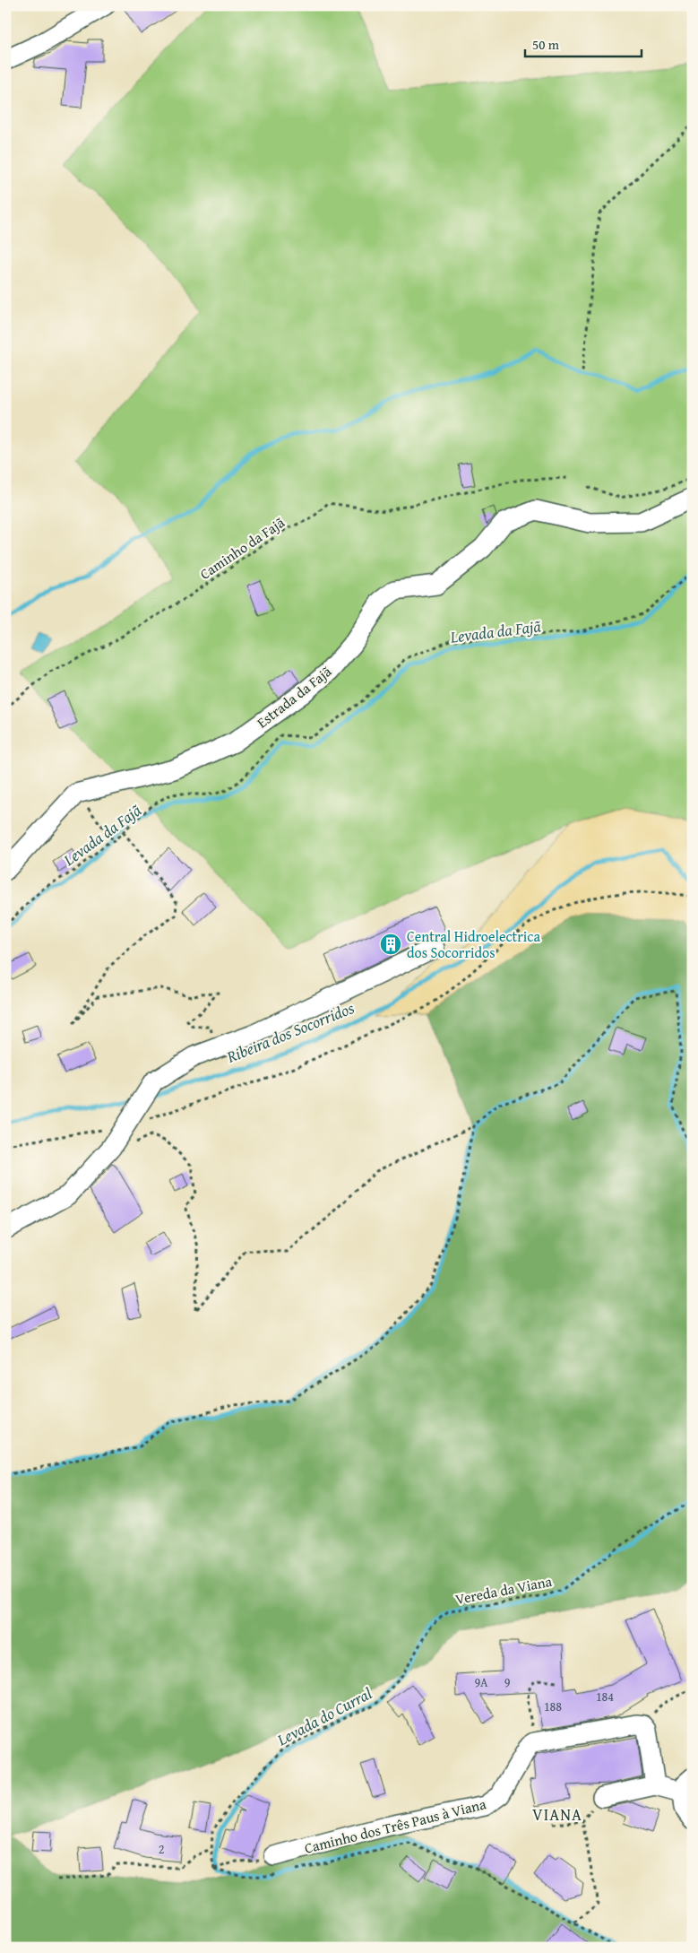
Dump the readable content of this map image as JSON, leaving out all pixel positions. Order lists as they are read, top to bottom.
{
  "streets": {
    "street": ["Estrada da Fajã", "Caminho dos Três Paus à Viana"],
    "path": ["Caminho da Fajã", "Vereda da Viana"]
  },
  "districts": ["VIANA"],
  "water": ["Levada da Fajã", "Ribeira dos Socorridos", "Levada do Curral"],
  "places": {
    "building": ["Central Hidroelectrica dos Socorridos"]
  },
  "house_numbers": [
    "9A",
    "9",
    "184",
    "188",
    "2"
  ],
  "scale_bar": "50 m"
}
